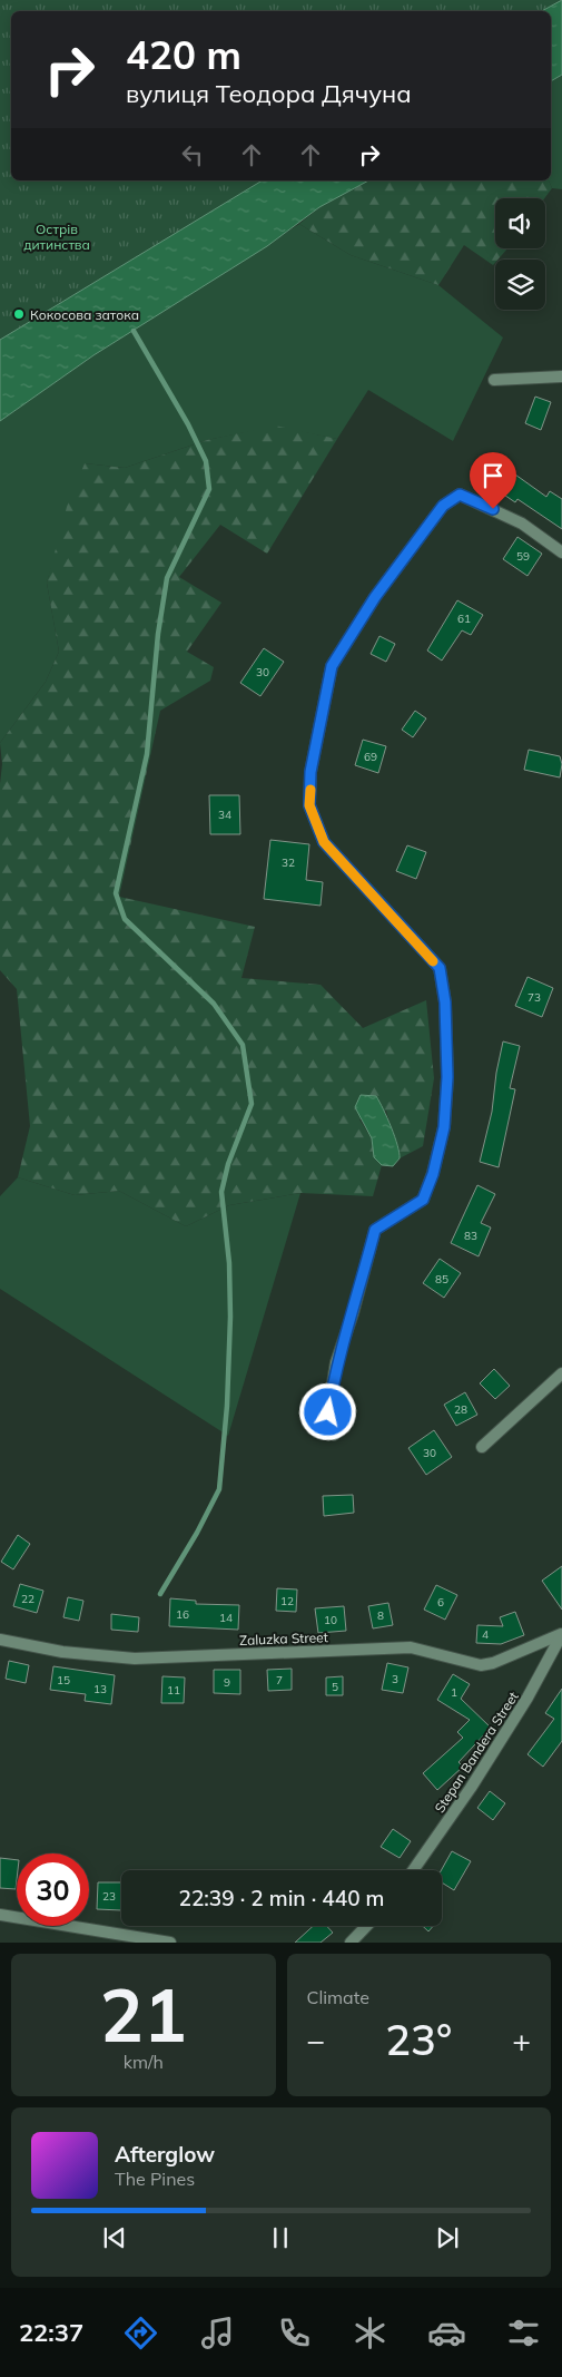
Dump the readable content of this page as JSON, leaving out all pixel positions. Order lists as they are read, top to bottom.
{
  "streets": {
    "street": ["Zaluzka Street", "Stepan Bandera Street"]
  },
  "crossings": [
    ["Zaluzka Street", "Stepan Bandera Street"]
  ],
  "parks": ["Острів дитинства"],
  "places": ["Кокосова затока"],
  "house_numbers": [
    "59",
    "61",
    "30",
    "69",
    "34",
    "32",
    "73",
    "83",
    "85",
    "28",
    "30",
    "22",
    "12",
    "6",
    "16",
    "8",
    "14",
    "10",
    "4",
    "3",
    "15",
    "7",
    "9",
    "5",
    "13",
    "11",
    "1",
    "23"
  ],
  "page": {
    "turn": ["420 m", "вулиця Теодора Дячуна"],
    "limit": "30",
    "trip": "22:39 · 2 min · 440 m",
    "tile": [
      ["21", "km/h"],
      "Climate"
    ],
    "heat": ["−", "23°", "+"],
    "song": ["Afterglow", "The Pines"],
    "tabs": "22:37"
  }
}
